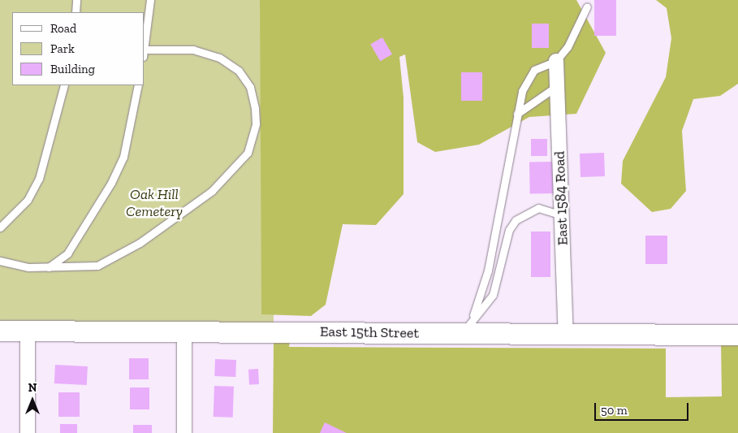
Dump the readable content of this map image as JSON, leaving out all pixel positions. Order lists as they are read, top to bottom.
{
  "streets": {
    "main road": ["East 15th Street"],
    "street": ["East 1584 Road"]
  },
  "crossings": [
    ["East 1584 Road", "East 15th Street"]
  ],
  "parks": ["Oak Hill Cemetery"],
  "legend": ["Road", "Park", "Building"],
  "scale_bar": "50 m",
  "north": "top"
}
